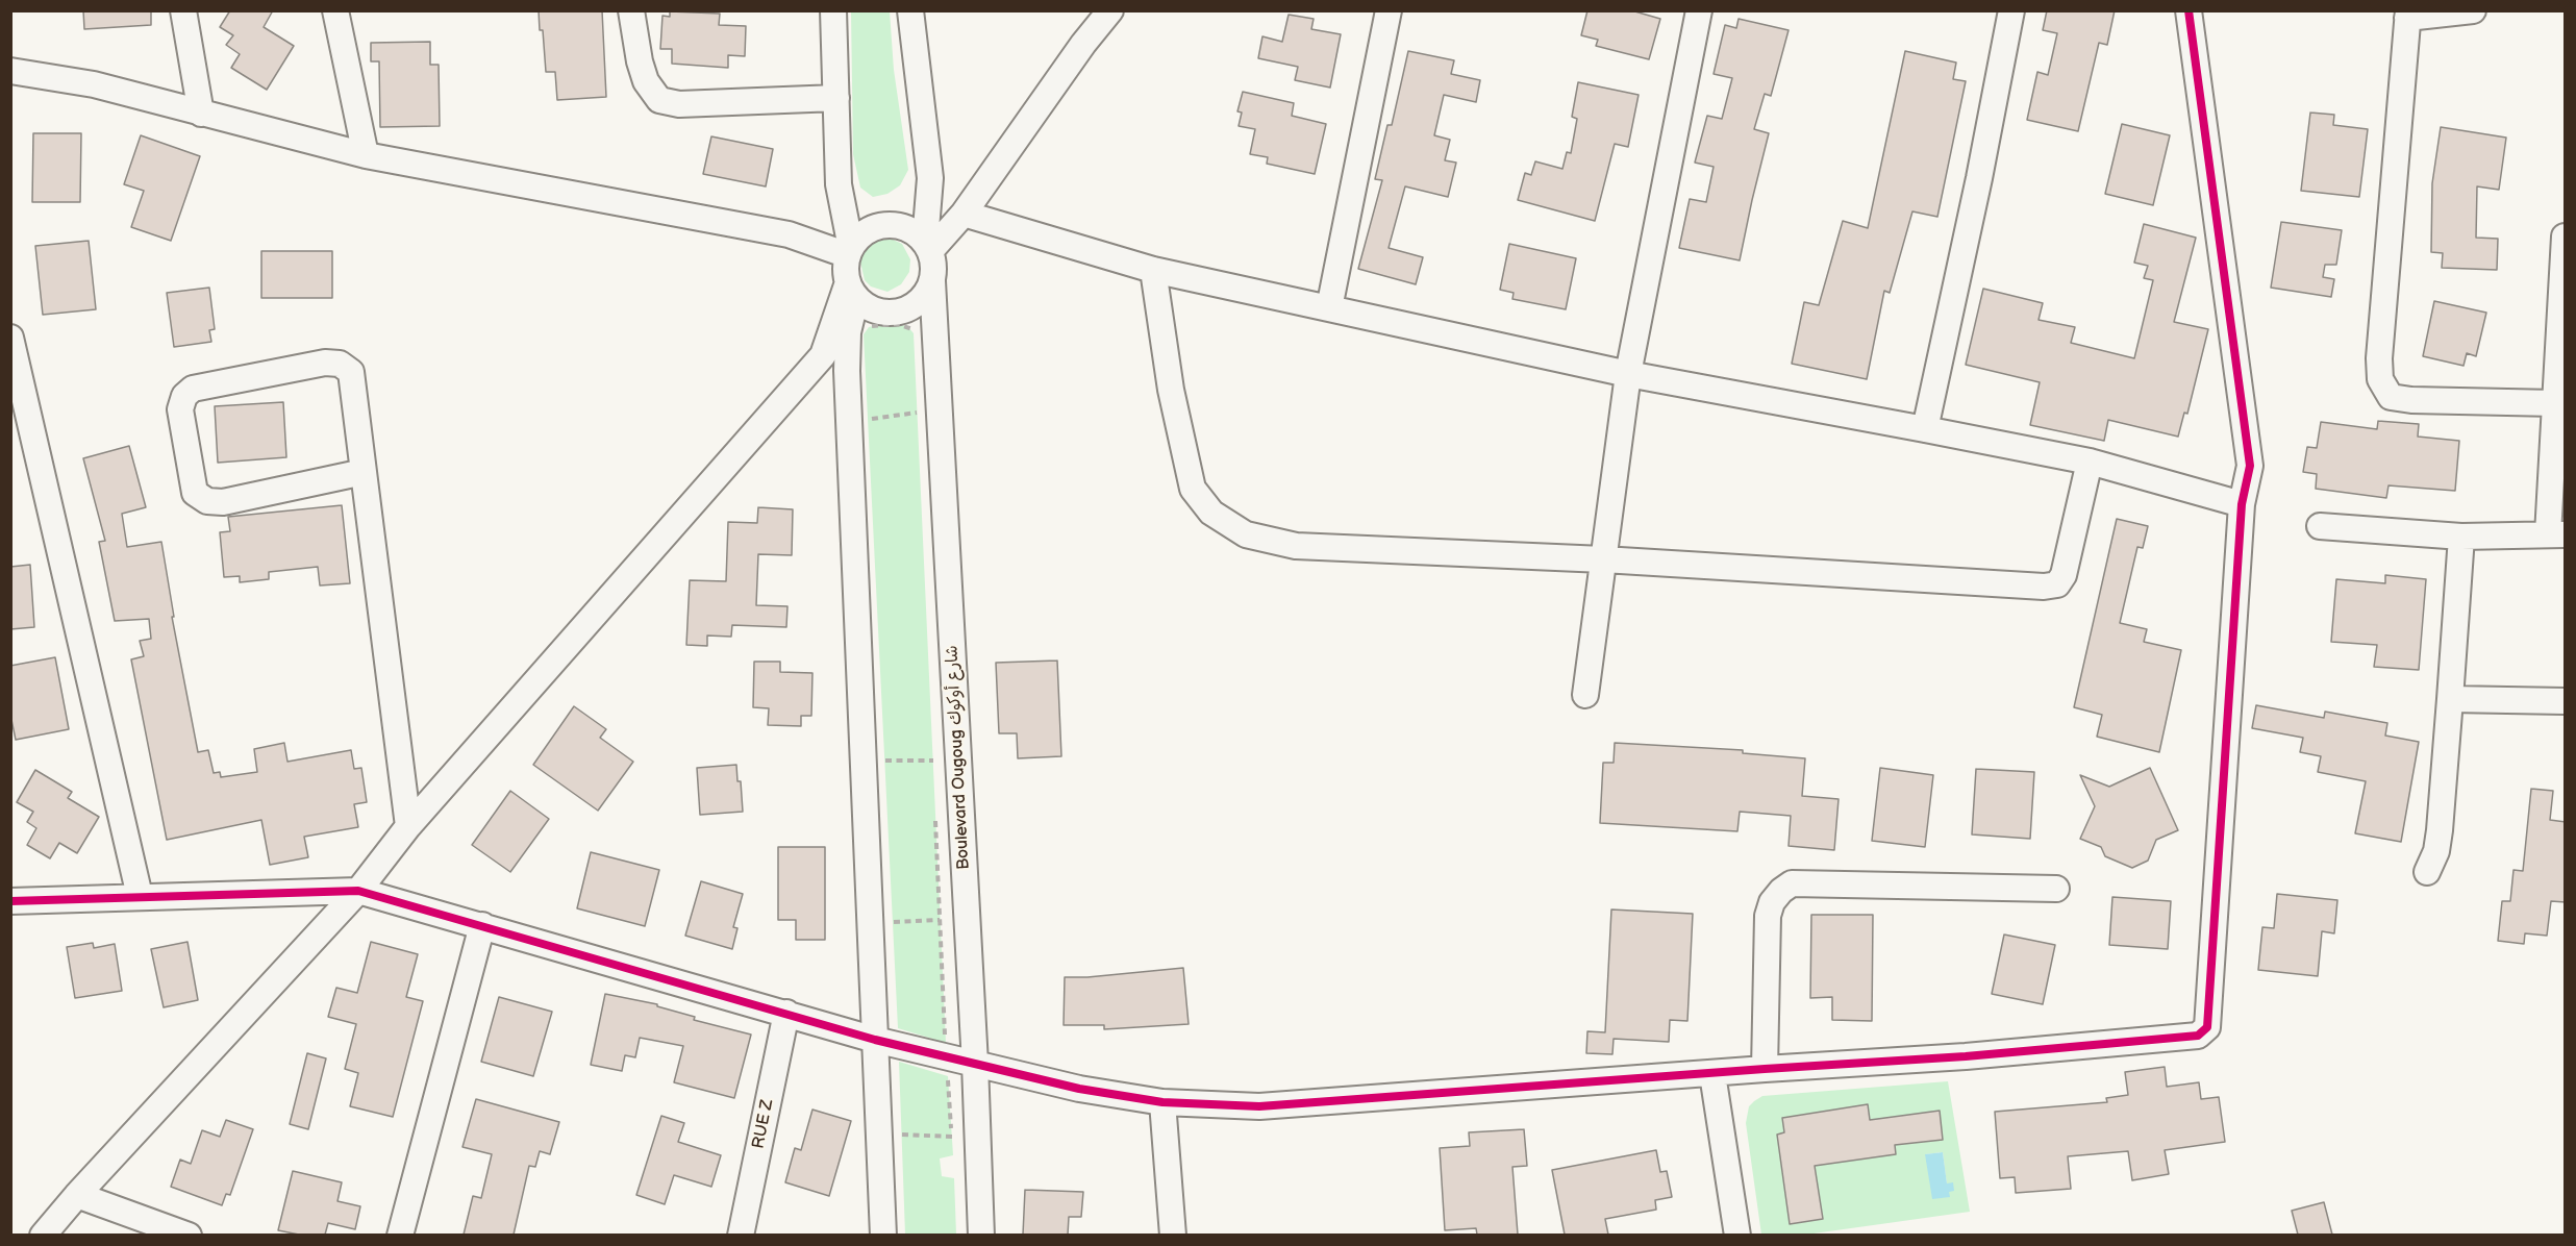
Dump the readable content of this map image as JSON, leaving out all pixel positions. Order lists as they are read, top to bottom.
{
  "streets": {
    "street": ["Boulevard Ougoug شارع أوكوك", "RUE Z"]
  }
}
